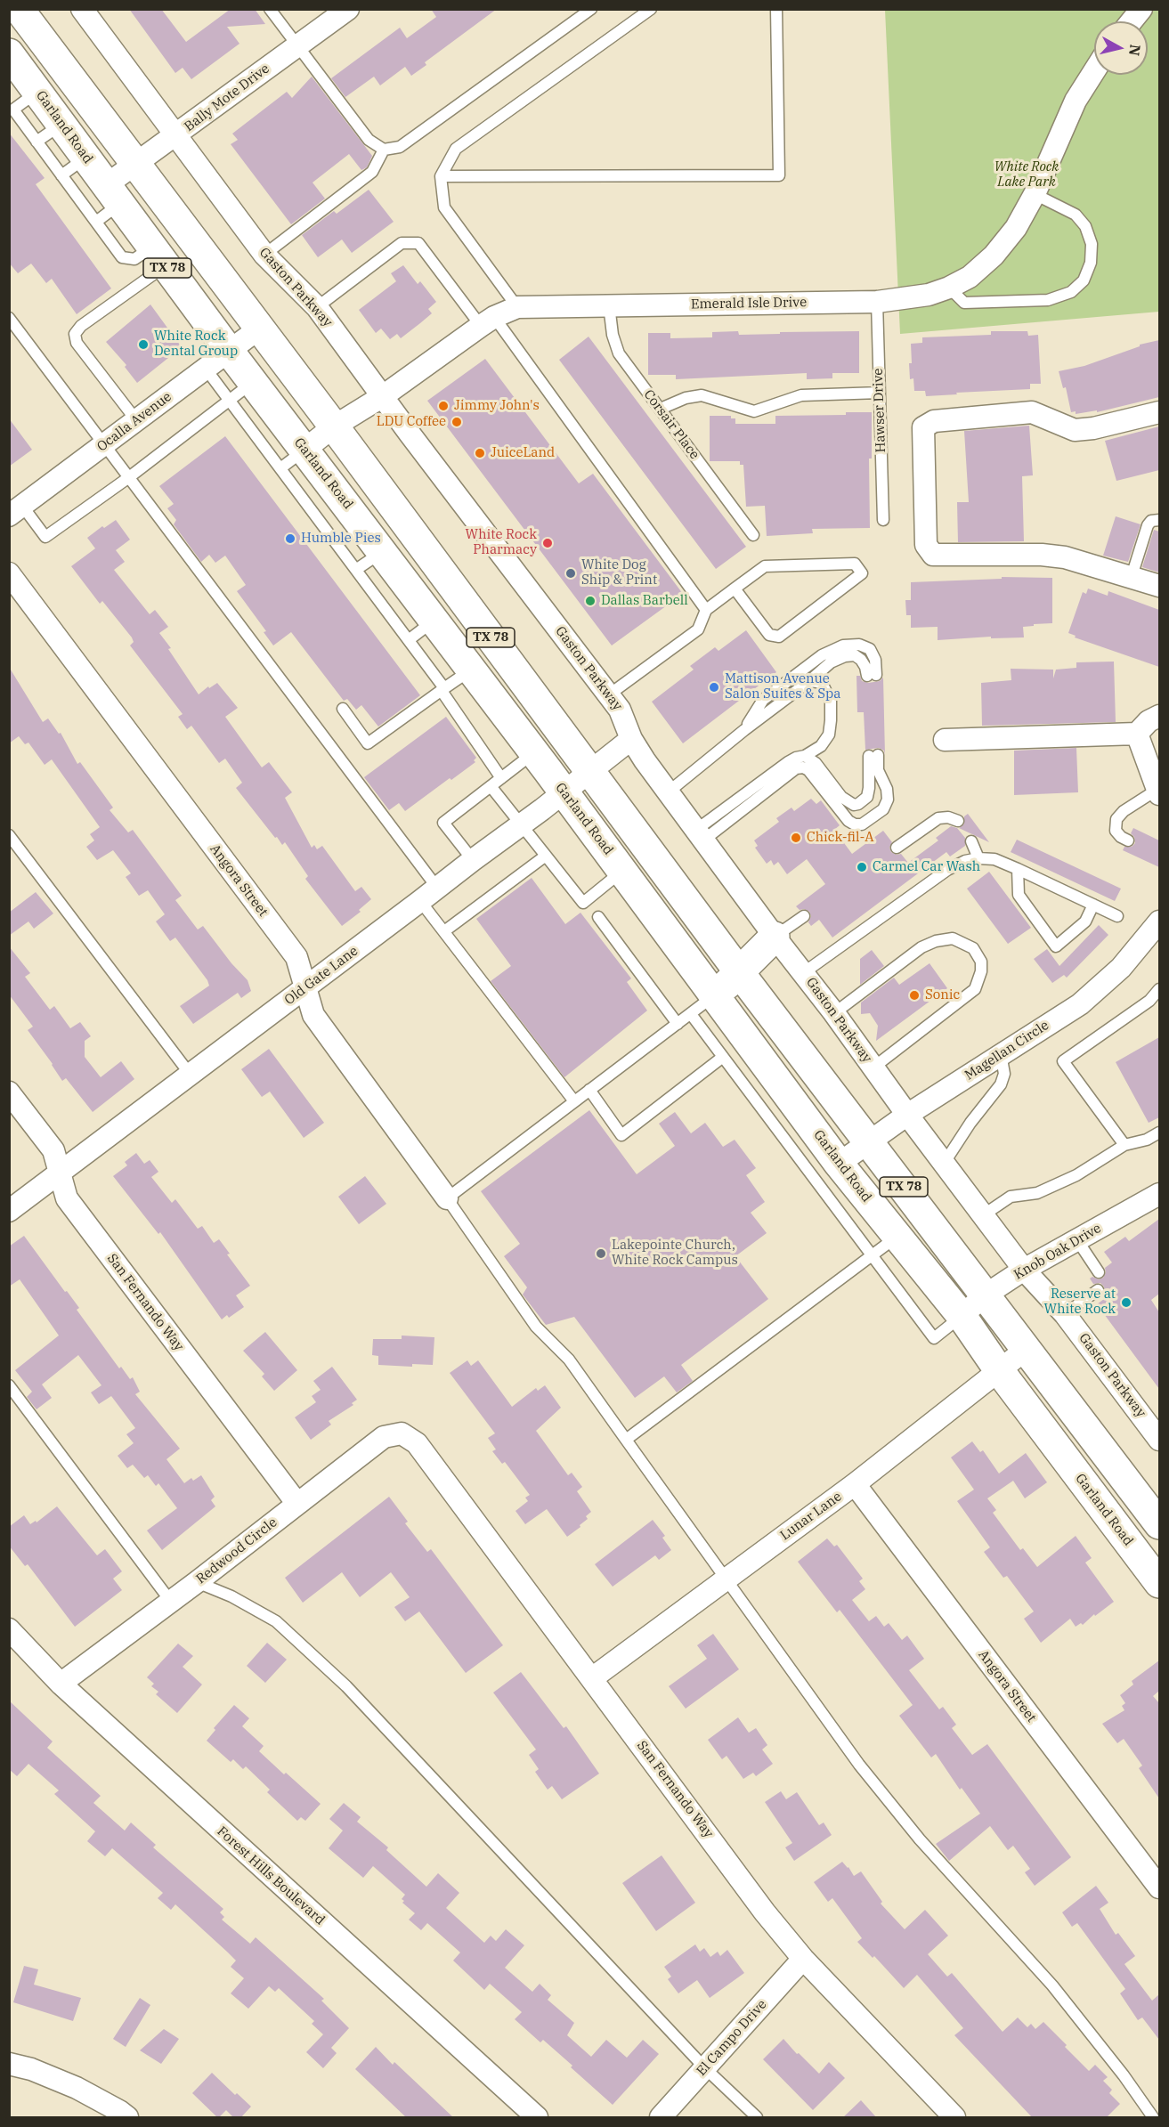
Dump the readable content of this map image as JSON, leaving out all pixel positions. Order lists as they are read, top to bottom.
{
  "streets": {
    "main road": ["Garland Road", "TX 78"],
    "street": [
      "Bally Mote Drive",
      "Gaston Parkway",
      "Emerald Isle Drive",
      "Ocalla Avenue",
      "Angora Street",
      "Old Gate Lane",
      "Magellan Circle",
      "Knob Oak Drive",
      "San Fernando Way",
      "Lunar Lane",
      "Redwood Circle",
      "Forest Hills Boulevard",
      "El Campo Drive"
    ],
    "lane": ["Hawser Drive", "Corsair Place"]
  },
  "crossings": [
    ["Bally Mote Drive", "Garland Road"],
    ["Bally Mote Drive", "TX 78"],
    ["Bally Mote Drive", "Gaston Parkway"],
    ["Garland Road", "Emerald Isle Drive"],
    ["Garland Road", "Ocalla Avenue"],
    ["Garland Road", "Old Gate Lane"],
    ["Garland Road", "Magellan Circle"],
    ["Garland Road", "Knob Oak Drive"],
    ["Garland Road", "Lunar Lane"],
    ["TX 78", "Emerald Isle Drive"],
    ["TX 78", "Ocalla Avenue"],
    ["TX 78", "Old Gate Lane"],
    ["TX 78", "Magellan Circle"],
    ["TX 78", "Knob Oak Drive"],
    ["TX 78", "Lunar Lane"],
    ["Gaston Parkway", "Emerald Isle Drive"],
    ["Gaston Parkway", "Old Gate Lane"],
    ["Gaston Parkway", "Magellan Circle"],
    ["Gaston Parkway", "Knob Oak Drive"],
    ["Emerald Isle Drive", "Hawser Drive"],
    ["Emerald Isle Drive", "Corsair Place"],
    ["Angora Street", "Old Gate Lane"],
    ["Angora Street", "Lunar Lane"],
    ["Old Gate Lane", "San Fernando Way"],
    ["San Fernando Way", "Lunar Lane"],
    ["San Fernando Way", "Redwood Circle"],
    ["San Fernando Way", "El Campo Drive"],
    ["Redwood Circle", "Forest Hills Boulevard"]
  ],
  "parks": ["White Rock Lake Park"],
  "places": [
    "White Rock Dental Group",
    "Jimmy John's",
    "LDU Coffee",
    "JuiceLand",
    "Humble Pies",
    "White Rock Pharmacy",
    "White Dog Ship & Print",
    "Dallas Barbell",
    "Mattison Avenue Salon Suites & Spa",
    "Chick-fil-A",
    "Carmel Car Wash",
    "Sonic",
    "Lakepointe Church, White Rock Campus",
    "Reserve at White Rock"
  ],
  "north": "right"
}
